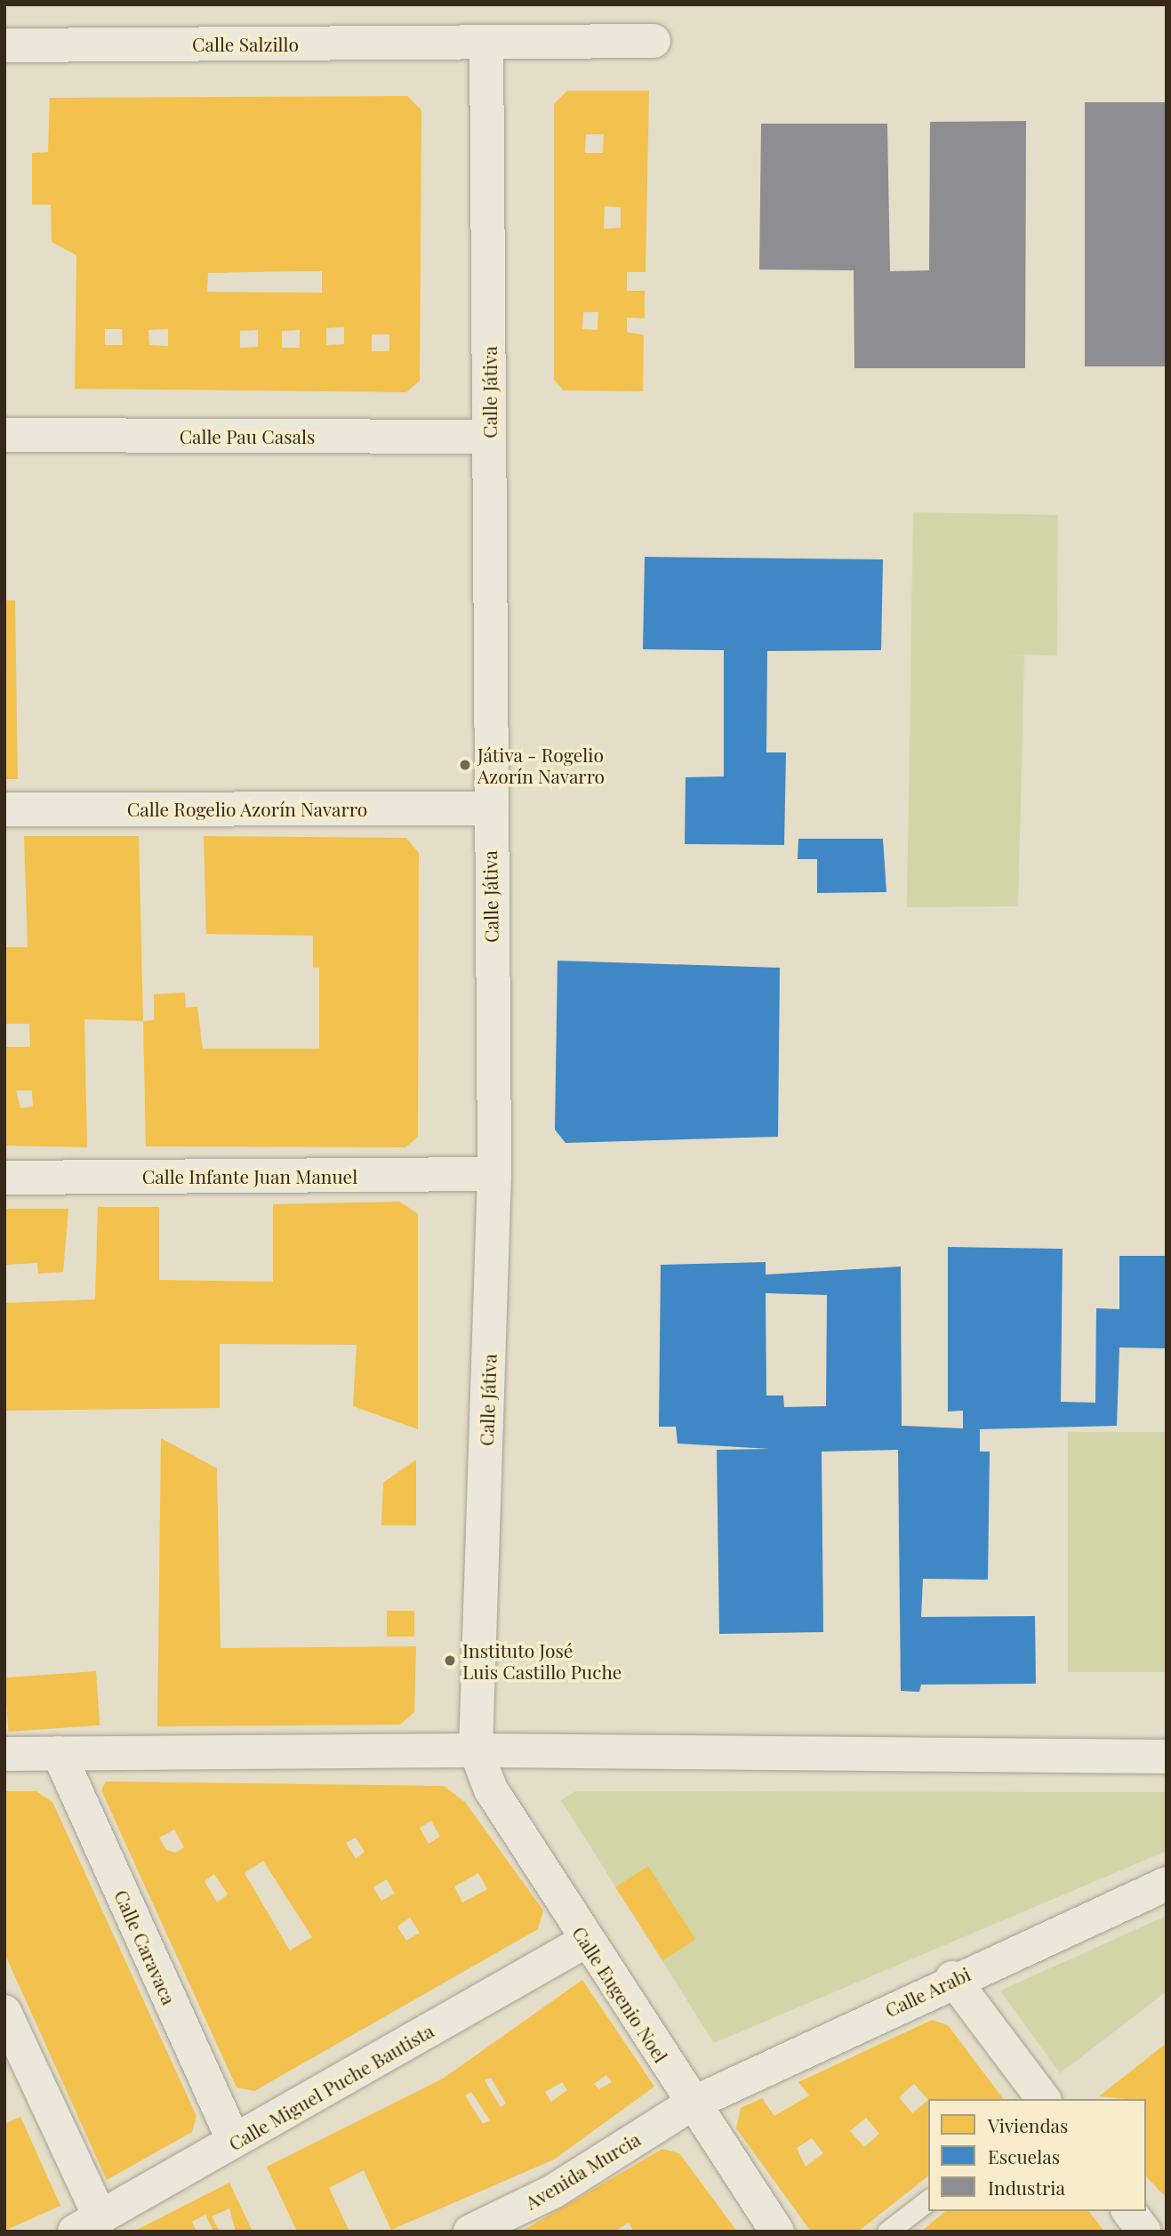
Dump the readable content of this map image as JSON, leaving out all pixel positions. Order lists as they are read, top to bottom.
{
  "streets": {
    "street": [
      "Calle Salzillo",
      "Calle Játiva",
      "Calle Pau Casals",
      "Calle Rogelio Azorín Navarro",
      "Calle Infante Juan Manuel",
      "Calle Caravaca",
      "Calle Arabi",
      "Calle Eugenio Noel",
      "Calle Miguel Puche Bautista",
      "Avenida Murcia"
    ]
  },
  "crossings": [
    ["Calle Salzillo", "Calle Játiva"],
    ["Calle Játiva", "Calle Pau Casals"],
    ["Calle Játiva", "Calle Rogelio Azorín Navarro"],
    ["Calle Játiva", "Calle Infante Juan Manuel"],
    ["Calle Játiva", "Calle Eugenio Noel"],
    ["Calle Caravaca", "Calle Miguel Puche Bautista"],
    ["Calle Arabi", "Calle Eugenio Noel"],
    ["Calle Arabi", "Avenida Murcia"],
    ["Calle Eugenio Noel", "Calle Miguel Puche Bautista"],
    ["Calle Eugenio Noel", "Avenida Murcia"]
  ],
  "places": ["Játiva - Rogelio Azorín Navarro", "Instituto José Luis Castillo Puche"],
  "legend": ["Viviendas", "Escuelas", "Industria"]
}
